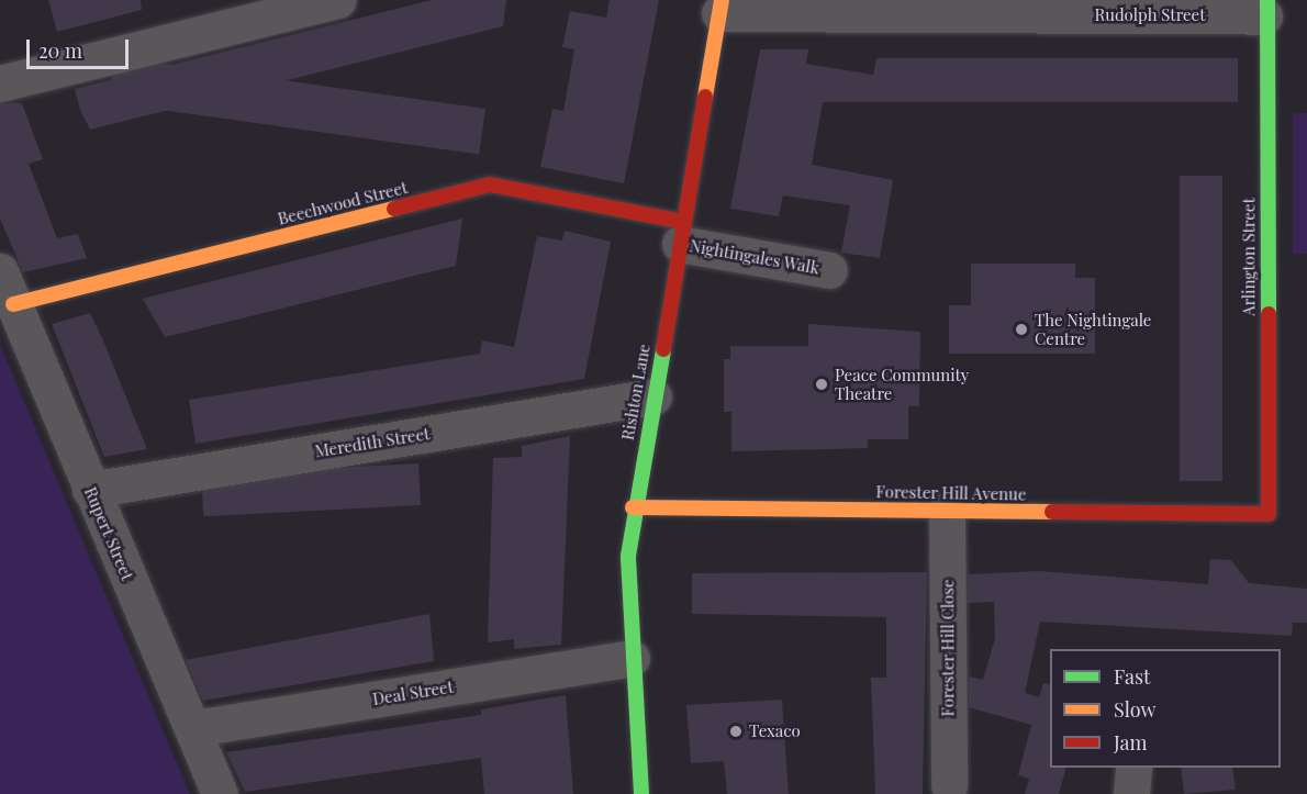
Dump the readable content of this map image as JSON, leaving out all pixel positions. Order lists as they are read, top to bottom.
{
  "streets": {
    "street": [
      "Rudolph Street",
      "Beechwood Street",
      "Nightingales Walk",
      "Arlington Street",
      "Rishton Lane",
      "Meredith Street",
      "Forester Hill Avenue",
      "Rupert Street",
      "Forester Hill Close",
      "Deal Street"
    ]
  },
  "crossings": [
    ["Rudolph Street", "Arlington Street"],
    ["Rudolph Street", "Rishton Lane"],
    ["Beechwood Street", "Nightingales Walk"],
    ["Beechwood Street", "Rishton Lane"],
    ["Beechwood Street", "Rupert Street"],
    ["Nightingales Walk", "Rishton Lane"],
    ["Arlington Street", "Forester Hill Avenue"],
    ["Rishton Lane", "Meredith Street"],
    ["Rishton Lane", "Forester Hill Avenue"],
    ["Rishton Lane", "Deal Street"],
    ["Meredith Street", "Rupert Street"],
    ["Forester Hill Avenue", "Forester Hill Close"],
    ["Rupert Street", "Deal Street"]
  ],
  "places": ["The Nightingale Centre", "Peace Community Theatre", "Texaco"],
  "legend": ["Fast", "Slow", "Jam"],
  "scale_bar": "20 m"
}
